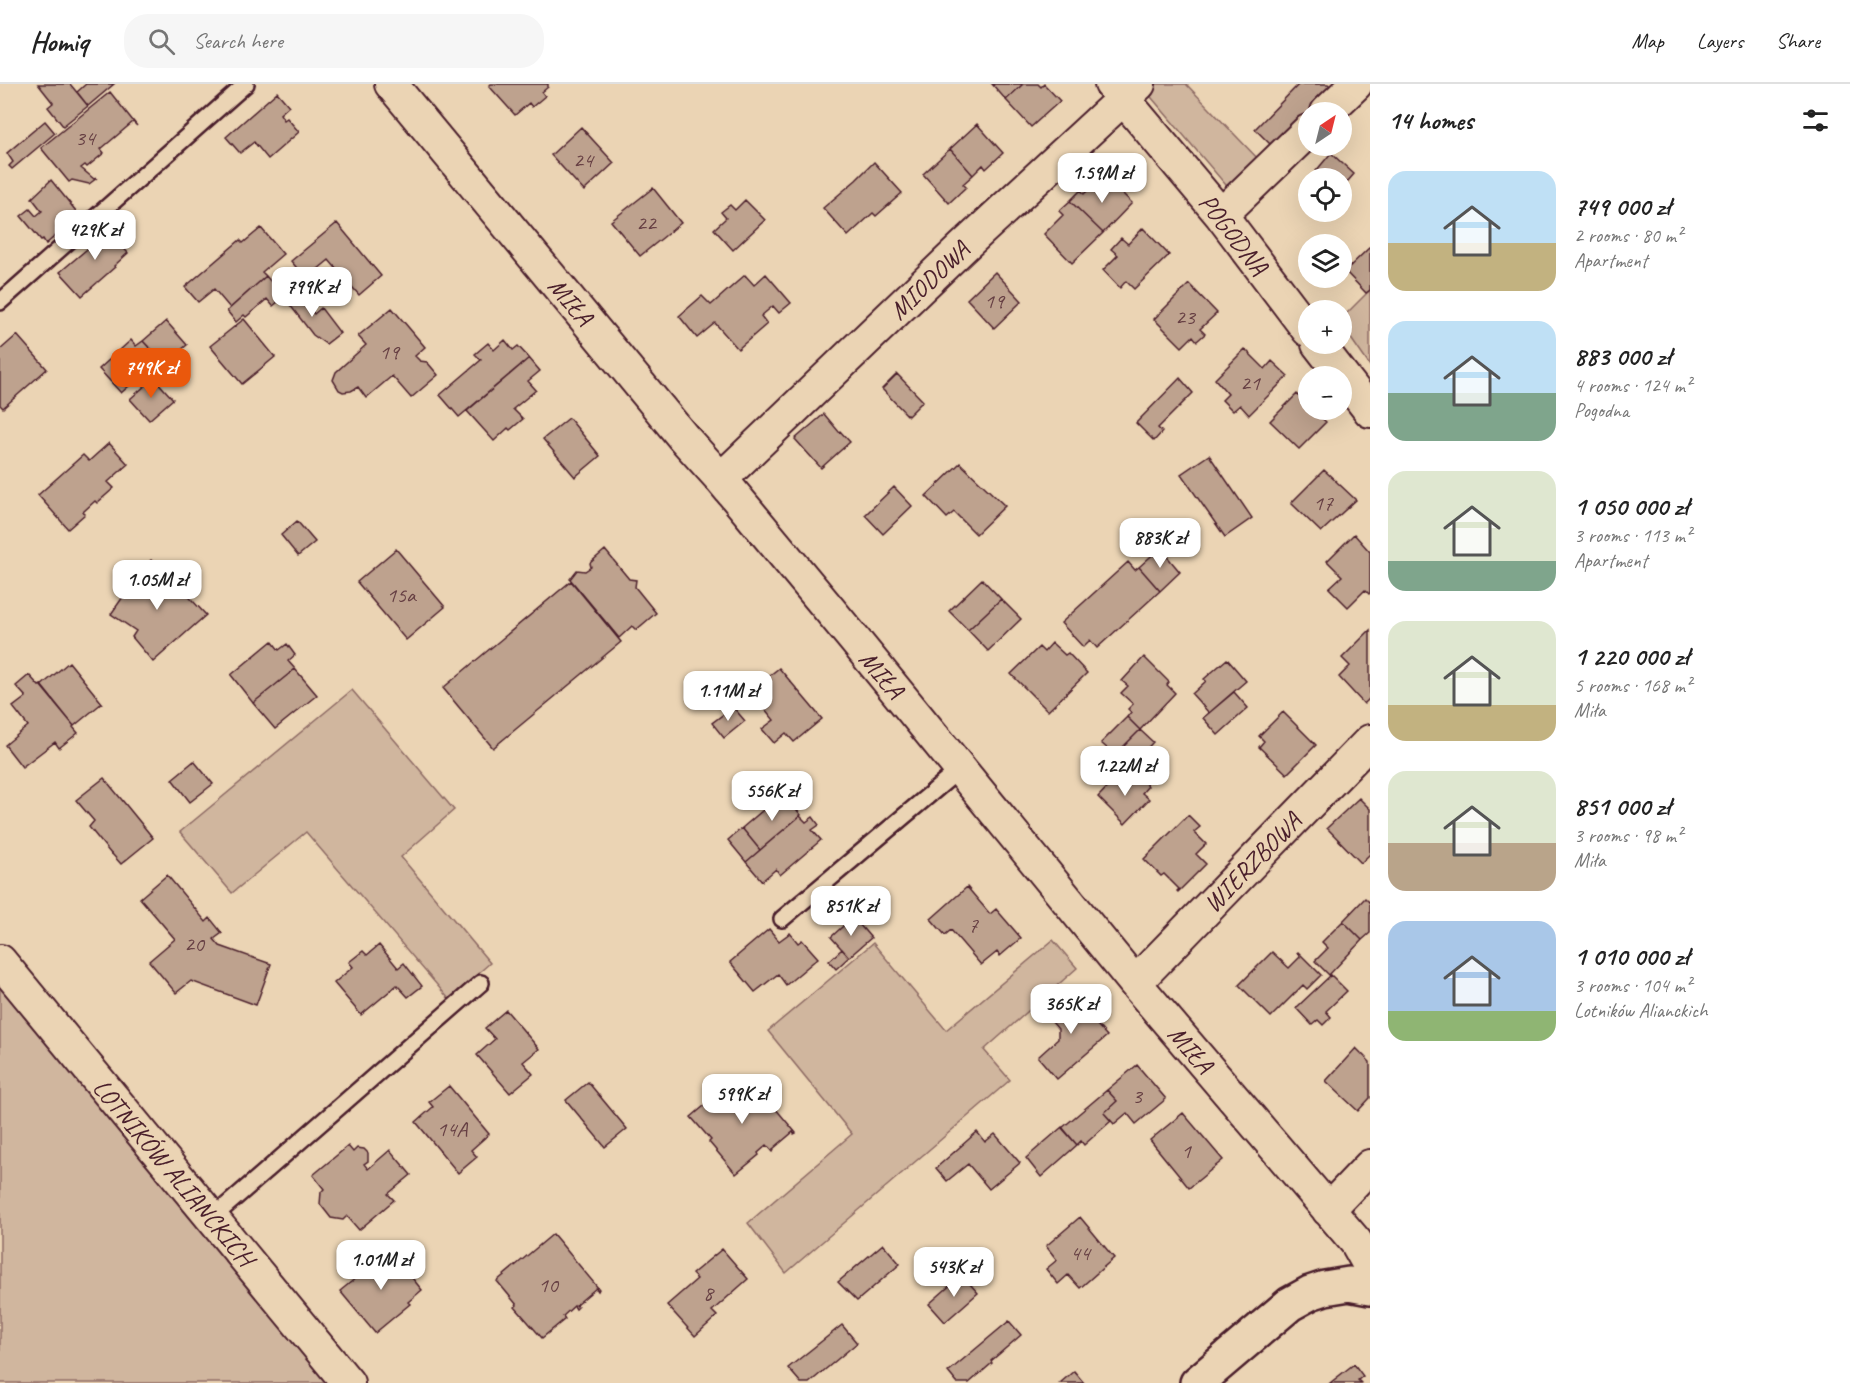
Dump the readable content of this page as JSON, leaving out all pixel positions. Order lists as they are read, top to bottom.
{
  "streets": {
    "street": [
      "POGODNA",
      "MIODOWA",
      "MIŁA",
      "WIERZBOWA",
      "LOTNIKÓW ALIANCKICH"
    ]
  },
  "crossings": [
    ["POGODNA", "MIODOWA"],
    ["MIODOWA", "MIŁA"],
    ["MIŁA", "WIERZBOWA"]
  ],
  "house_numbers": [
    "34",
    "24",
    "22",
    "19",
    "23",
    "19",
    "21",
    "17",
    "15a",
    "7",
    "20",
    "3",
    "14A",
    "1",
    "44",
    "10",
    "8"
  ],
  "north": "top right",
  "page": {
    "header": "Homiq",
    "search": "Search here",
    "nav": ["Map", "Layers", "Share"],
    "heading": "14 homes",
    "map_buttons": ["+", "−"],
    "price": [
      "1.59M zł",
      "429K zł",
      "799K zł",
      "749K zł",
      "883K zł",
      "1.05M zł",
      "1.11M zł",
      "1.22M zł",
      "556K zł",
      "851K zł",
      "365K zł",
      "599K zł",
      "1.01M zł",
      "543K zł"
    ],
    "list": [
      {
        "name": "749 000 zł",
        "note": "2 rooms · 80 m² · Apartment"
      },
      {
        "name": "883 000 zł",
        "note": "4 rooms · 124 m² · Pogodna"
      },
      {
        "name": "1 050 000 zł",
        "note": "3 rooms · 113 m² · Apartment"
      },
      {
        "name": "1 220 000 zł",
        "note": "5 rooms · 168 m² · Miła"
      },
      {
        "name": "851 000 zł",
        "note": "3 rooms · 98 m² · Miła"
      },
      {
        "name": "1 010 000 zł",
        "note": "3 rooms · 104 m² · Lotników Alianckich"
      }
    ]
  }
}
